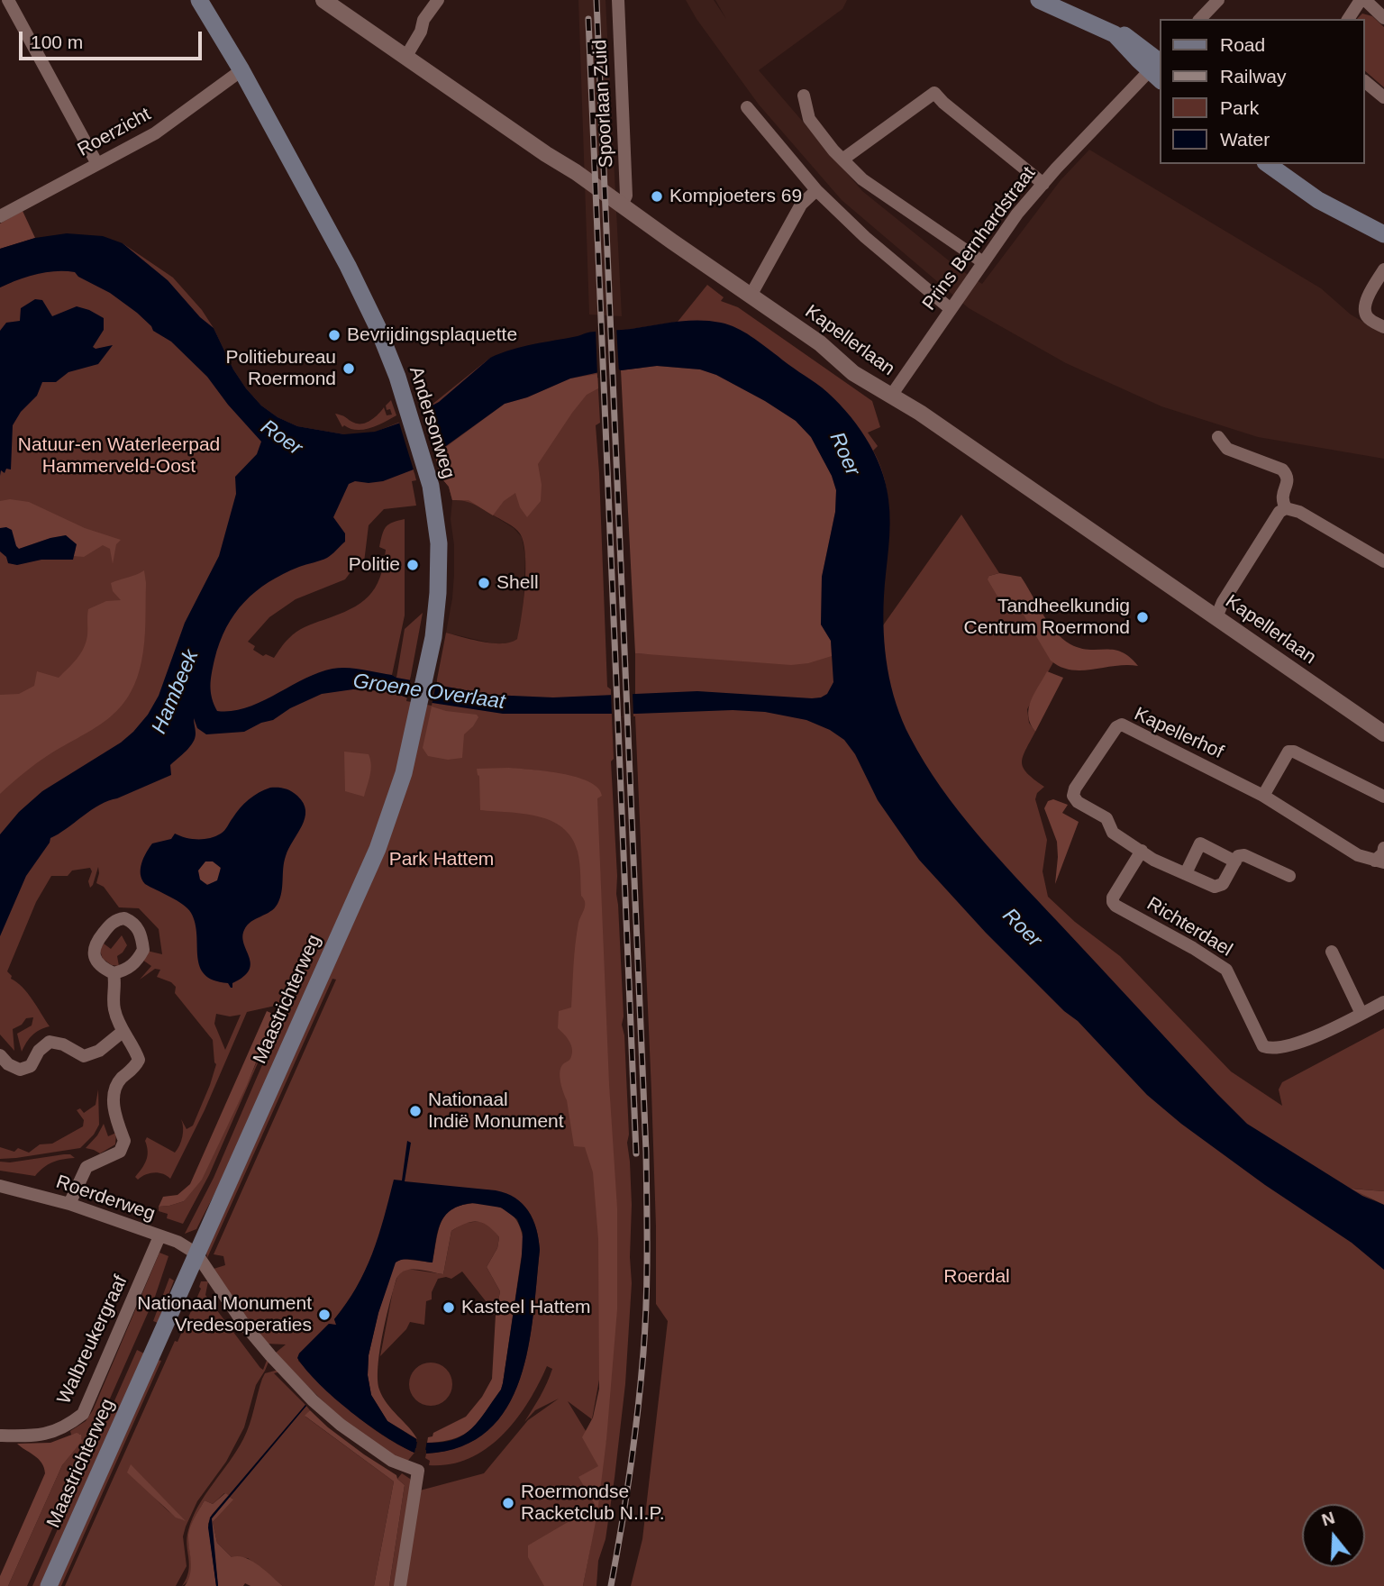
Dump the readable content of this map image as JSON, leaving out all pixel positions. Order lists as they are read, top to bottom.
{
  "streets": {
    "main road": ["Andersonweg", "Maastrichterweg"],
    "street": [
      "Spoorlaan Zuid",
      "Roerzicht",
      "Prins Bernhardstraat",
      "Kapellerlaan",
      "Kapellerhof",
      "Richterdael",
      "Roerderweg",
      "Walbreukergraaf"
    ]
  },
  "crossings": [
    ["Spoorlaan Zuid", "Kapellerlaan"],
    ["Roerzicht", "Andersonweg"],
    ["Prins Bernhardstraat", "Kapellerlaan"],
    ["Andersonweg", "Maastrichterweg"],
    ["Kapellerhof", "Richterdael"],
    ["Maastrichterweg", "Roerderweg"],
    ["Roerderweg", "Walbreukergraaf"]
  ],
  "water": ["Roer", "Hambeek", "Groene Overlaat"],
  "parks": ["Natuur-en Waterleerpad Hammerveld-Oost", "Park Hattem", "Roerdal"],
  "places": [
    "Kompjoeters 69",
    "Bevrijdingsplaquette",
    "Politiebureau Roermond",
    "Politie",
    "Shell",
    "Tandheelkundig Centrum Roermond",
    "Nationaal Indië Monument",
    "Kasteel Hattem",
    "Nationaal Monument Vredesoperaties",
    "Roermondse Racketclub N.I.P."
  ],
  "legend": [
    "Road",
    "Railway",
    "Park",
    "Water"
  ],
  "scale_bar": "100 m",
  "north": "top"
}
